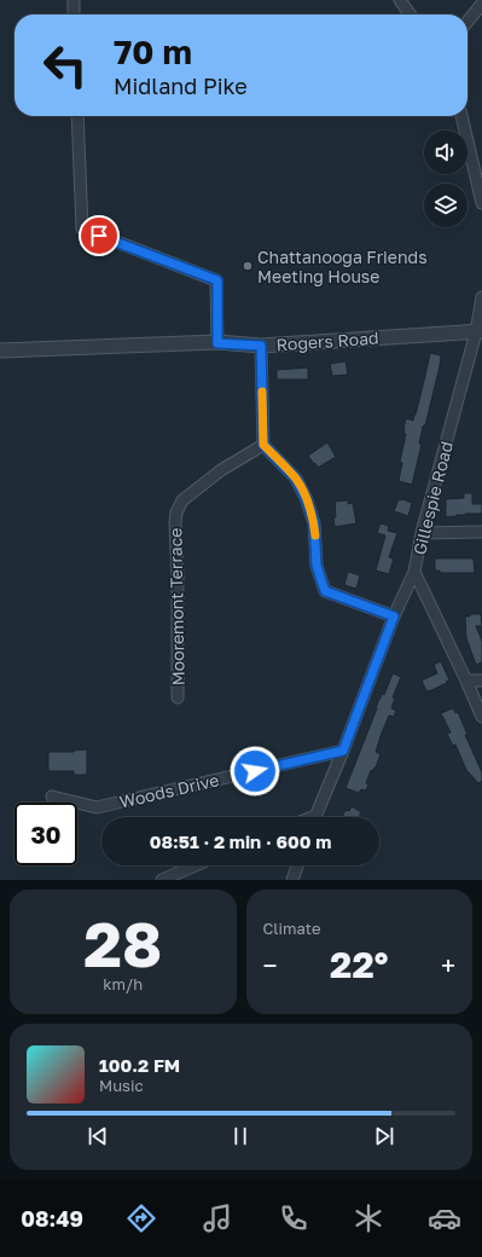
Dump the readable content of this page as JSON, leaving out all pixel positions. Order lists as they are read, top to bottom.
{
  "streets": {
    "street": [
      "Rogers Road",
      "Gillespie Road",
      "Mooremont Terrace",
      "Woods Drive"
    ]
  },
  "crossings": [
    ["Rogers Road", "Gillespie Road"]
  ],
  "places": ["Chattanooga Friends Meeting House"],
  "page": {
    "turn": ["70 m", "Midland Pike"],
    "limit": "30",
    "trip": "08:51 · 2 min · 600 m",
    "tile": [
      ["28", "km/h"],
      "Climate"
    ],
    "heat": ["−", "22°", "+"],
    "song": ["100.2 FM", "Music"],
    "tabs": "08:49"
  }
}
